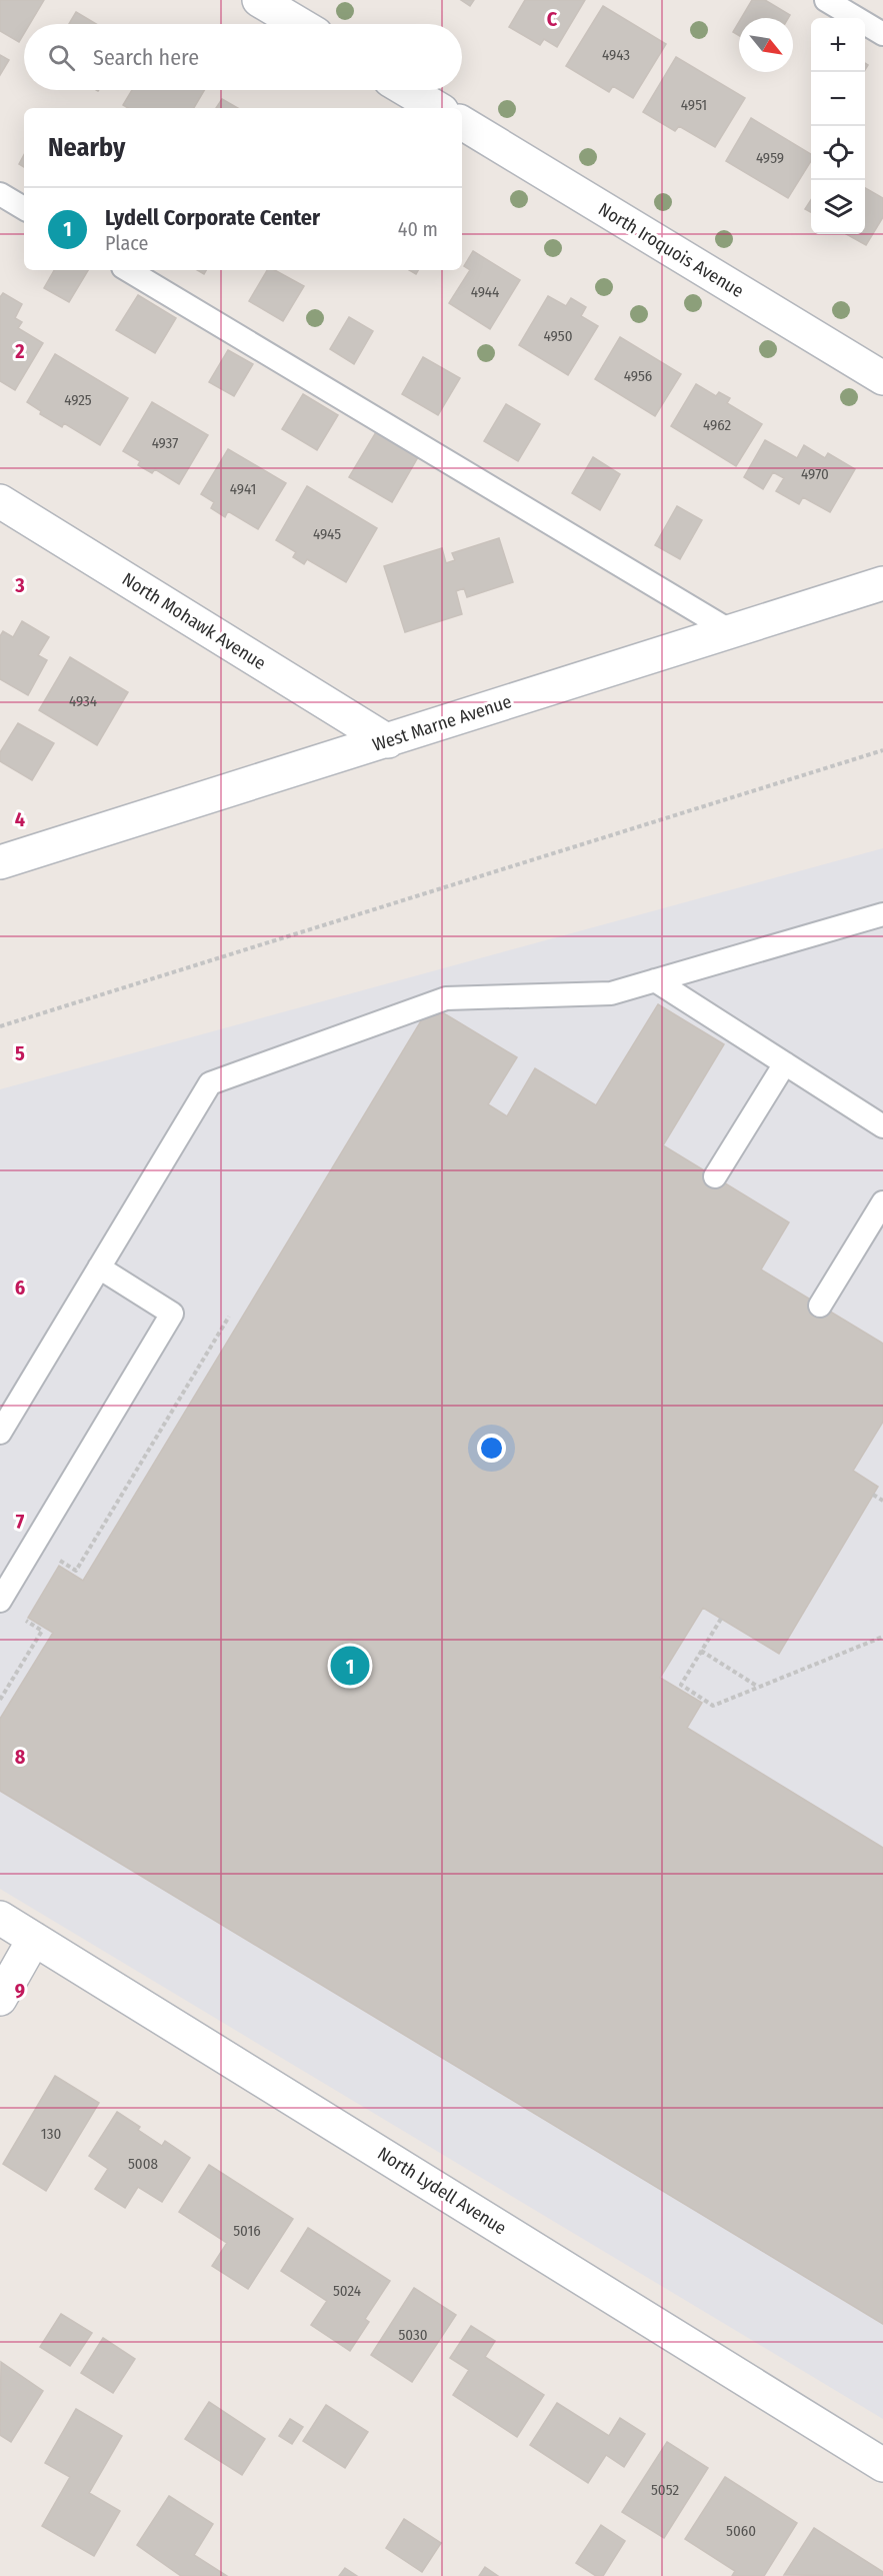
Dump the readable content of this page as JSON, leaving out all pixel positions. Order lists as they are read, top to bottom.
{
  "streets": {
    "street": [
      "North Iroquois Avenue",
      "North Mohawk Avenue",
      "West Marne Avenue",
      "North Lydell Avenue"
    ]
  },
  "crossings": [
    ["North Mohawk Avenue", "West Marne Avenue"]
  ],
  "house_numbers": [
    "4943",
    "4951",
    "4959",
    "4944",
    "4950",
    "4956",
    "4925",
    "4962",
    "4937",
    "4970",
    "4941",
    "4945",
    "4934",
    "130",
    "5008",
    "5016",
    "5024",
    "5030",
    "5052",
    "5060"
  ],
  "north": "bottom right",
  "page": {
    "map_buttons": ["+", "−"],
    "search": "Search here",
    "heading": "Nearby",
    "list": [
      {
        "mark": "1",
        "name": "Lydell Corporate Center",
        "note": "Place",
        "value": "40 m"
      }
    ],
    "pins": "1"
  },
  "grid": {
    "columns": ["C"],
    "rows": [
      "2",
      "3",
      "4",
      "5",
      "6",
      "7",
      "8",
      "9"
    ]
  }
}
